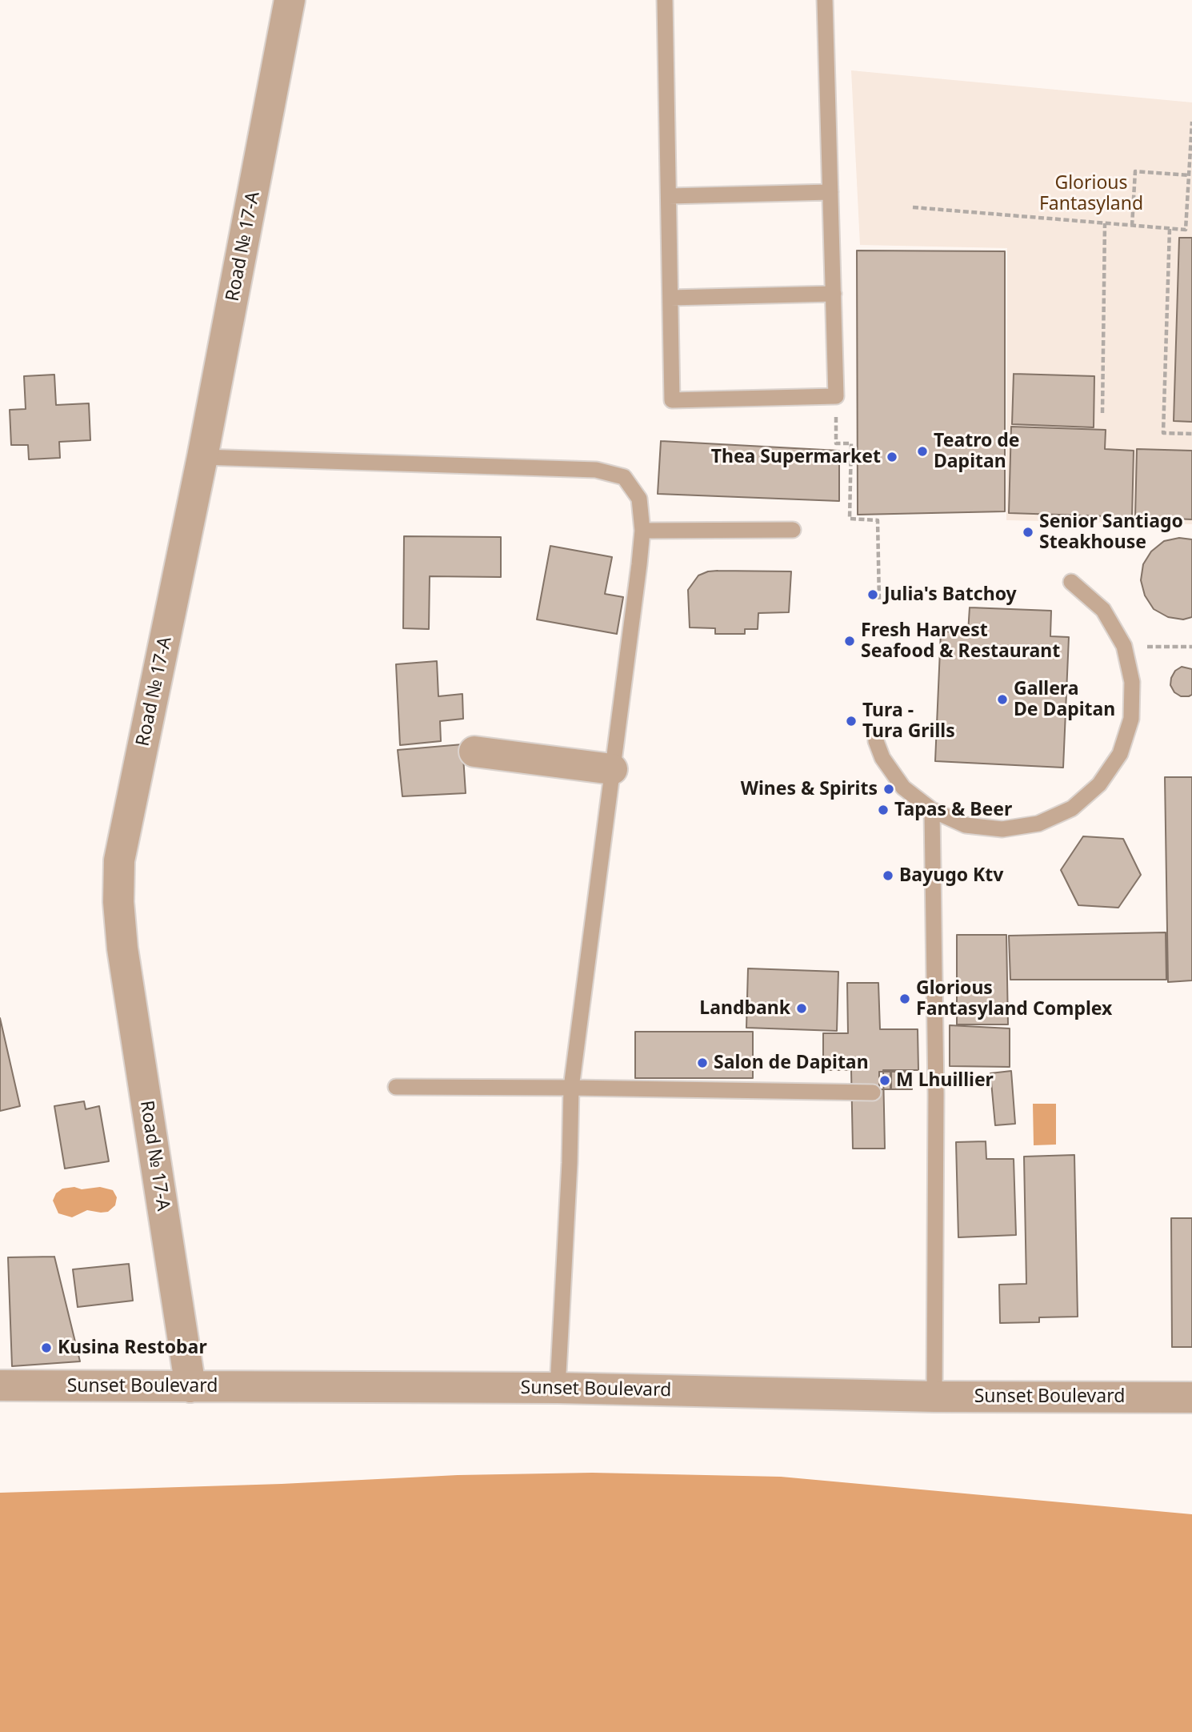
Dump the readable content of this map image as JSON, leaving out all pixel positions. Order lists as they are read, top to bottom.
{
  "streets": {
    "street": ["Road № 17-A", "Sunset Boulevard"]
  },
  "crossings": [
    ["Road № 17-A", "Sunset Boulevard"]
  ],
  "parks": ["Glorious Fantasyland"],
  "places": [
    "Teatro de Dapitan",
    "Thea Supermarket",
    "Senior Santiago Steakhouse",
    "Julia's Batchoy",
    "Fresh Harvest Seafood & Restaurant",
    "Gallera De Dapitan",
    "Tura - Tura Grills",
    "Wines & Spirits",
    "Tapas & Beer",
    "Bayugo Ktv",
    "Glorious Fantasyland Complex",
    "Landbank",
    "Salon de Dapitan",
    "M Lhuillier",
    "Kusina Restobar"
  ]
}
